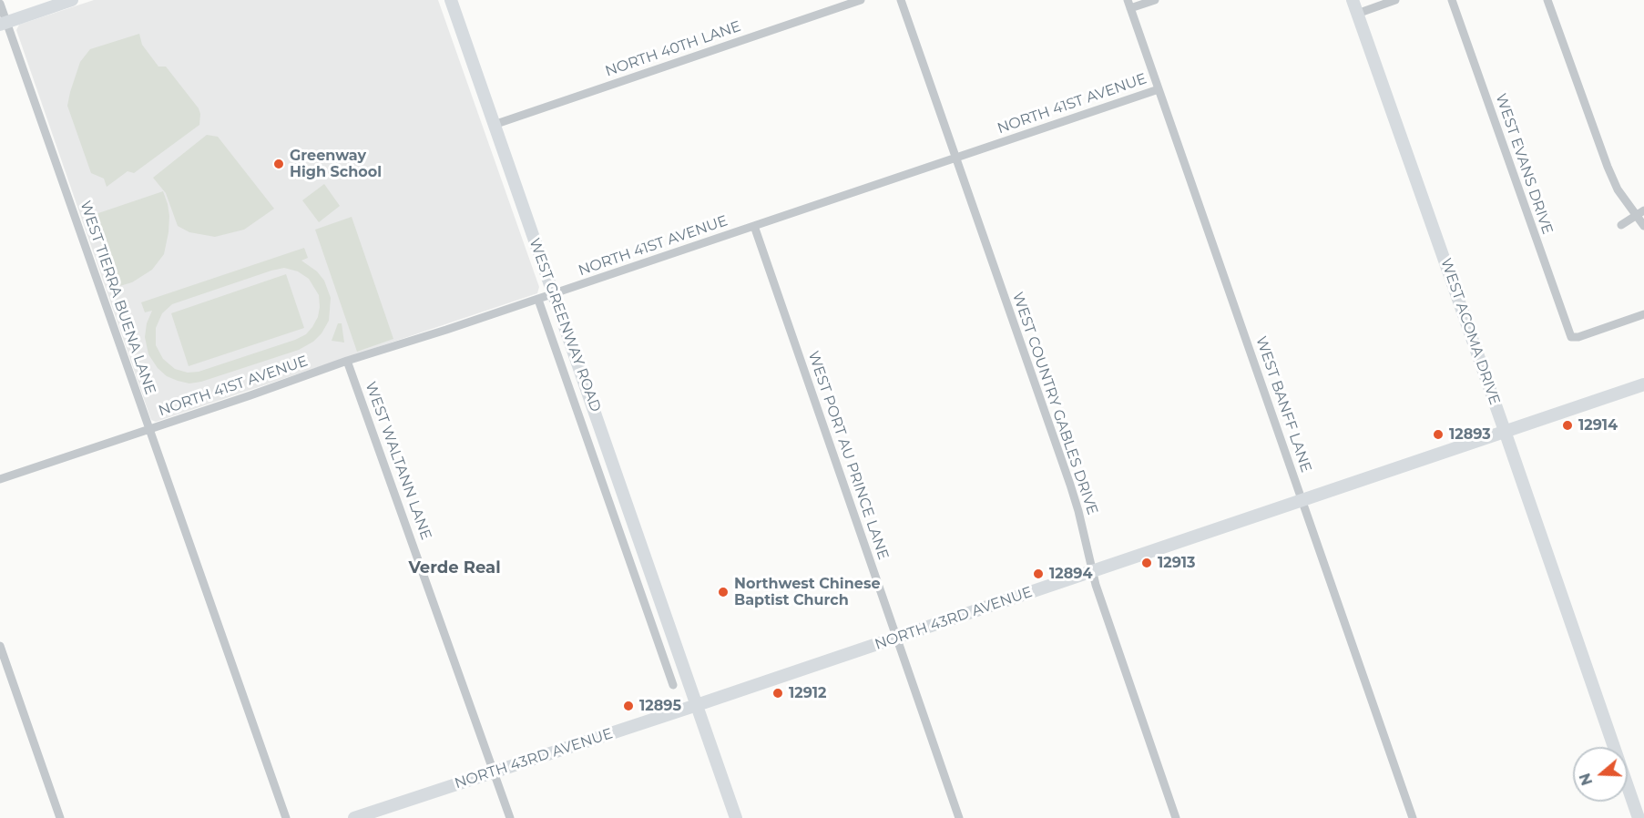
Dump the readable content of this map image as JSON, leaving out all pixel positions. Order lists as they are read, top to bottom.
{
  "streets": {
    "main road": ["WEST GREENWAY ROAD", "WEST ACOMA DRIVE", "NORTH 43RD AVENUE"],
    "street": [
      "NORTH 40TH LANE",
      "NORTH 41ST AVENUE",
      "WEST EVANS DRIVE",
      "WEST TIERRA BUENA LANE",
      "WEST COUNTRY GABLES DRIVE",
      "WEST BANFF LANE",
      "WEST PORT AU PRINCE LANE",
      "WEST WALTANN LANE"
    ]
  },
  "crossings": [
    ["NORTH 40TH LANE", "WEST GREENWAY ROAD"],
    ["NORTH 41ST AVENUE", "WEST TIERRA BUENA LANE"],
    ["NORTH 41ST AVENUE", "WEST GREENWAY ROAD"],
    ["NORTH 41ST AVENUE", "WEST COUNTRY GABLES DRIVE"],
    ["NORTH 41ST AVENUE", "WEST BANFF LANE"],
    ["NORTH 41ST AVENUE", "WEST PORT AU PRINCE LANE"],
    ["NORTH 41ST AVENUE", "WEST WALTANN LANE"],
    ["WEST GREENWAY ROAD", "NORTH 43RD AVENUE"],
    ["WEST ACOMA DRIVE", "NORTH 43RD AVENUE"],
    ["WEST COUNTRY GABLES DRIVE", "NORTH 43RD AVENUE"],
    ["WEST BANFF LANE", "NORTH 43RD AVENUE"],
    ["WEST PORT AU PRINCE LANE", "NORTH 43RD AVENUE"],
    ["WEST WALTANN LANE", "NORTH 43RD AVENUE"]
  ],
  "districts": ["Verde Real"],
  "places": [
    "Greenway High School",
    "12914",
    "12893",
    "12913",
    "12894",
    "Northwest Chinese Baptist Church",
    "12912",
    "12895"
  ],
  "north": "left"
}
